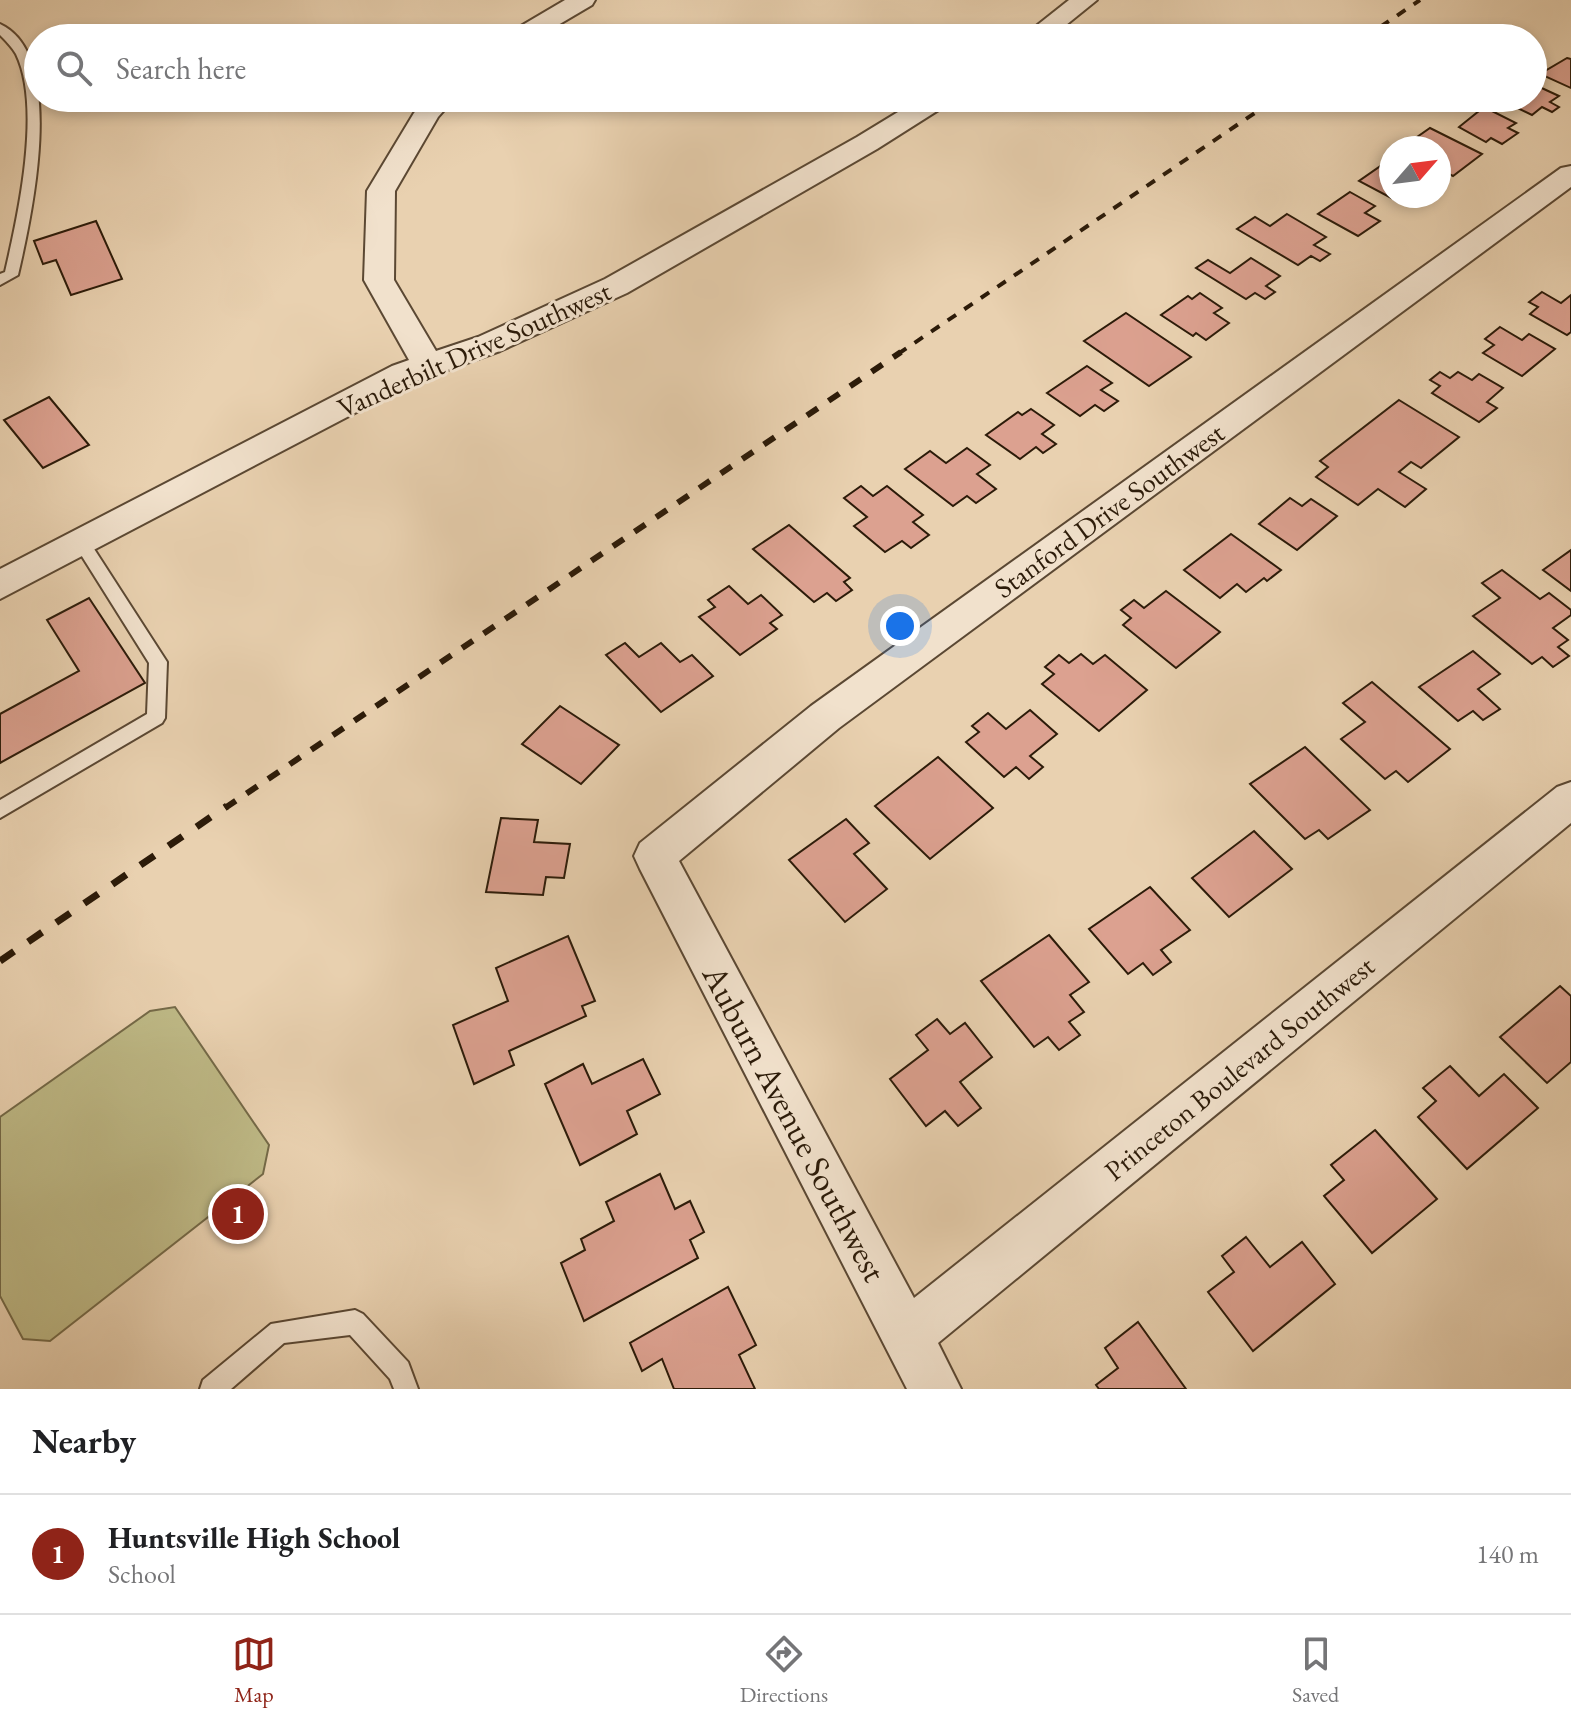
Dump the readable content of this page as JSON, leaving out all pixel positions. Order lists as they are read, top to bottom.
{
  "streets": {
    "street": [
      "Vanderbilt Drive Southwest",
      "Stanford Drive Southwest",
      "Princeton Boulevard Southwest",
      "Auburn Avenue Southwest"
    ]
  },
  "crossings": [
    ["Stanford Drive Southwest", "Auburn Avenue Southwest"],
    ["Princeton Boulevard Southwest", "Auburn Avenue Southwest"]
  ],
  "north": "top right",
  "page": {
    "search": "Search here",
    "pins": "1",
    "heading": "Nearby",
    "list": [
      {
        "mark": "1",
        "name": "Huntsville High School",
        "note": "School",
        "value": "140 m"
      }
    ],
    "nav": ["Map", "Directions", "Saved"]
  }
}
